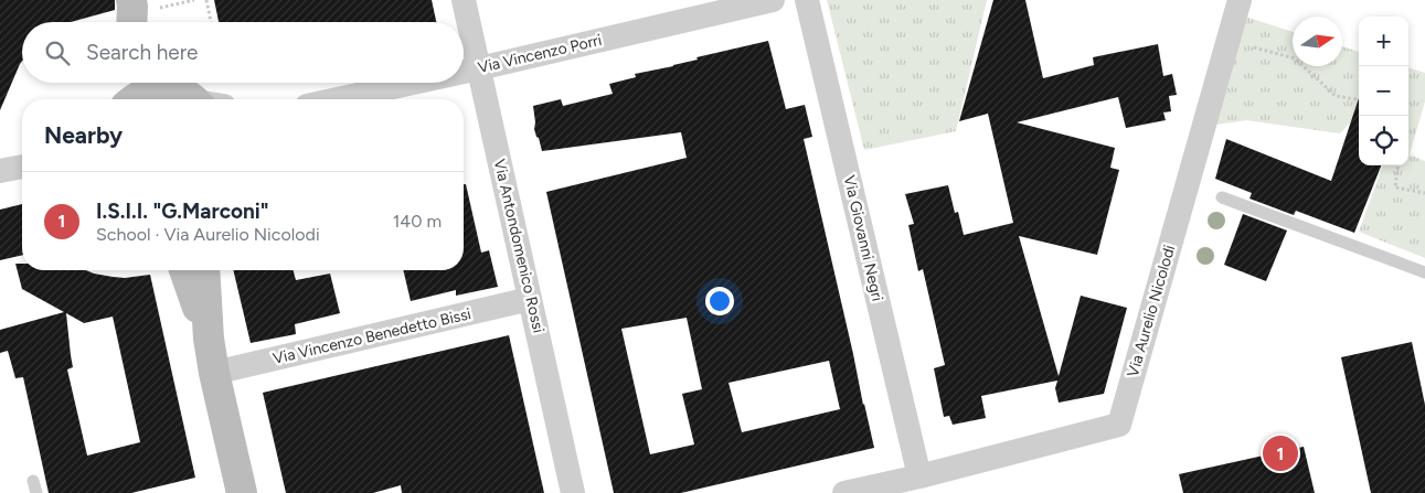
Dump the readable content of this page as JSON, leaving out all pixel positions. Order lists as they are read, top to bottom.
{
  "streets": {
    "street": [
      "Via Vincenzo Porri",
      "Via Giovanni Negri",
      "Via Antondomenico Rossi",
      "Via Aurelio Nicolodi",
      "Via Vincenzo Benedetto Bissi"
    ]
  },
  "crossings": [
    ["Via Vincenzo Porri", "Via Antondomenico Rossi"],
    ["Via Giovanni Negri", "Via Aurelio Nicolodi"],
    ["Via Antondomenico Rossi", "Via Vincenzo Benedetto Bissi"]
  ],
  "north": "right",
  "page": {
    "map_buttons": ["+", "−"],
    "search": "Search here",
    "heading": "Nearby",
    "list": [
      {
        "mark": "1",
        "name": "I.S.I.I. \"G.Marconi\"",
        "note": "School · Via Aurelio Nicolodi",
        "value": "140 m"
      }
    ],
    "pins": "1"
  }
}
